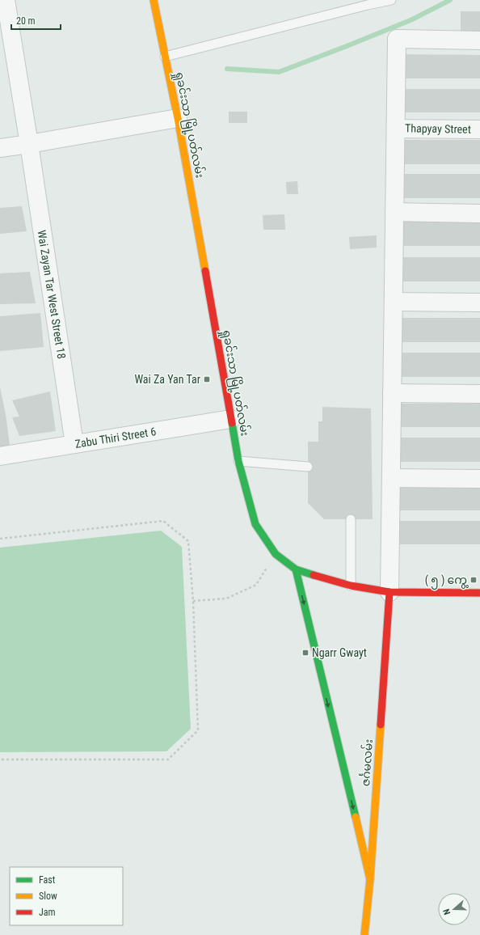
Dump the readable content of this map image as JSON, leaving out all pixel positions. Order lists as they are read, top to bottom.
{
  "streets": {
    "main road": ["ရှုခင်းသာ မြို့ပတ်လမ်း", "ဇင်္ဂမလမ်း"],
    "street": ["Thapyay Street", "Wai Zayan Tar West Street 18", "Zabu Thiri Street 6"]
  },
  "crossings": [
    ["ရှုခင်းသာ မြို့ပတ်လမ်း", "Zabu Thiri Street 6"],
    ["ရှုခင်းသာ မြို့ပတ်လမ်း", "ဇင်္ဂမလမ်း"],
    ["Wai Zayan Tar West Street 18", "Zabu Thiri Street 6"]
  ],
  "places": {
    "transit": ["Wai Za Yan Tar", "( ၅ ) ကွေ့", "Ngarr Gwayt"]
  },
  "legend": ["Fast", "Slow", "Jam"],
  "scale_bar": "20 m",
  "north": "left"
}
